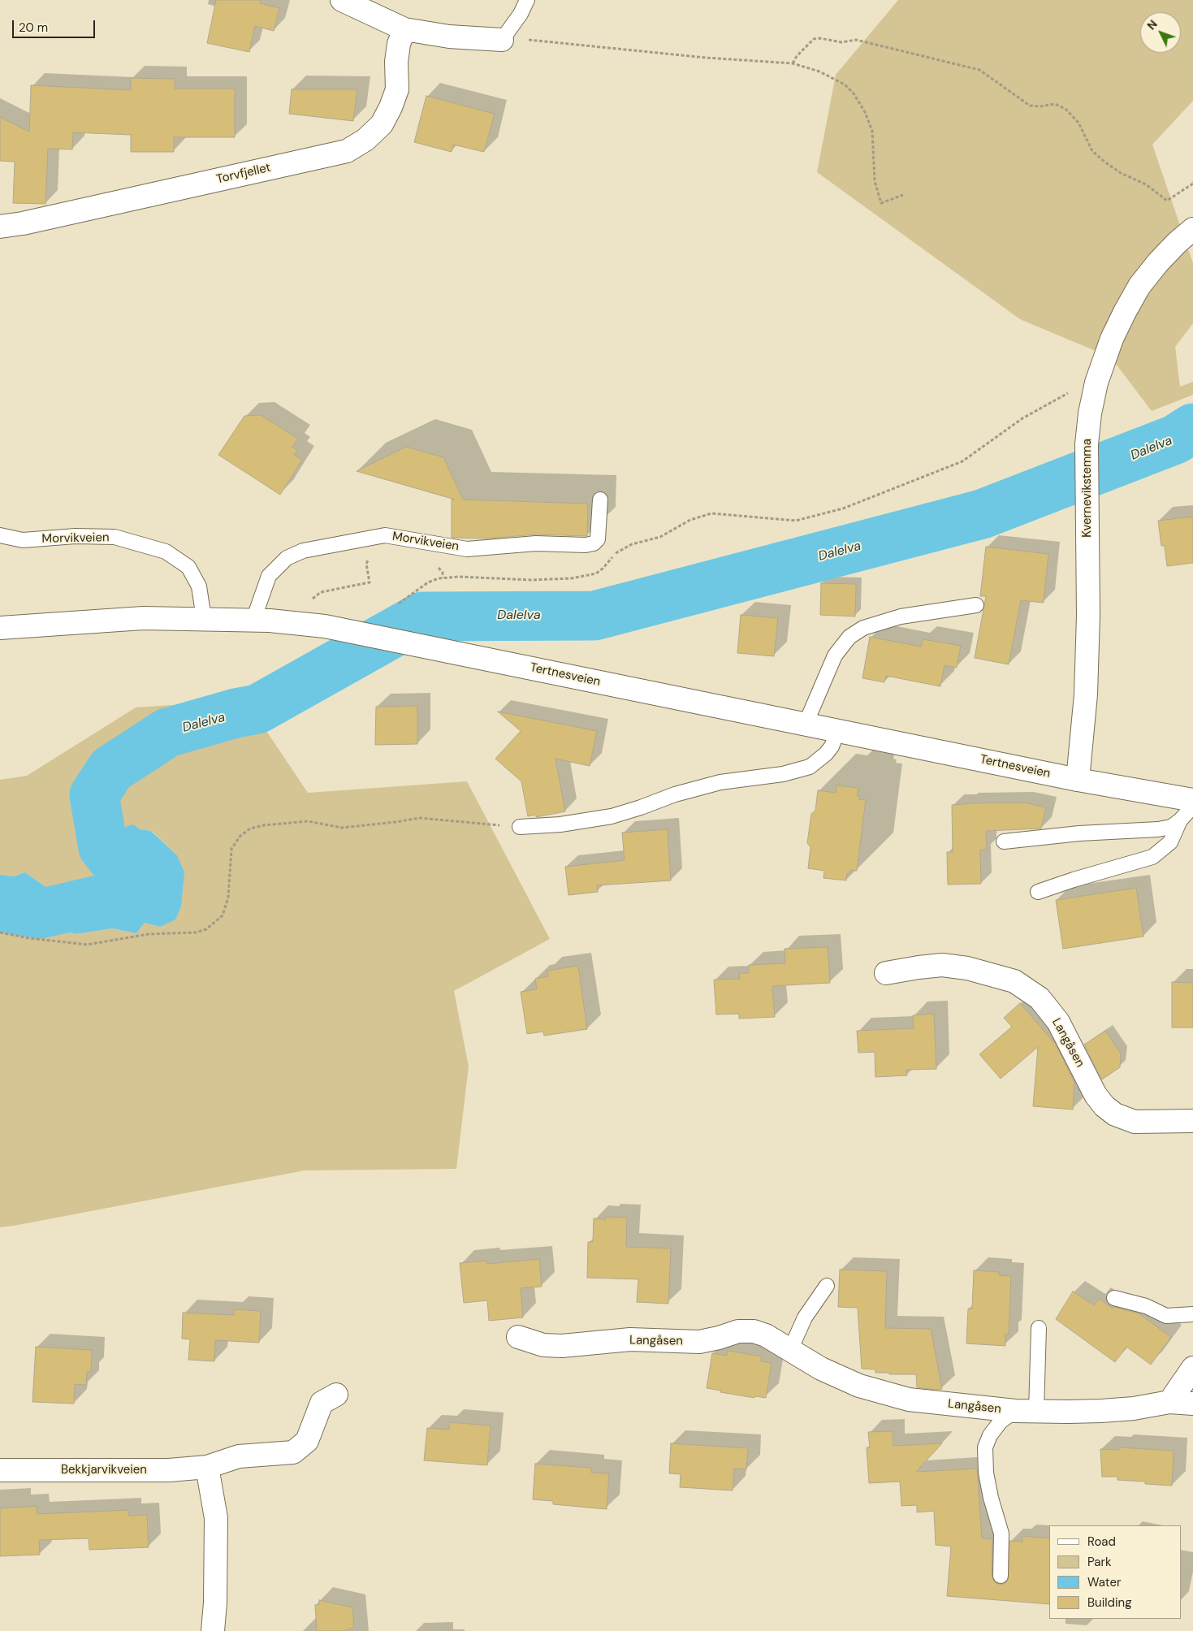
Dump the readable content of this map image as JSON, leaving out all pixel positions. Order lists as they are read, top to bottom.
{
  "streets": {
    "street": [
      "Torvfjellet",
      "Kvernevikstemma",
      "Tertnesveien",
      "Langåsen",
      "Bekkjarvikveien"
    ],
    "lane": ["Morvikveien"]
  },
  "crossings": [
    ["Kvernevikstemma", "Tertnesveien"],
    ["Morvikveien", "Tertnesveien"]
  ],
  "water": ["Dalelva"],
  "legend": [
    "Road",
    "Park",
    "Water",
    "Building"
  ],
  "scale_bar": "20 m",
  "north": "top left"
}
